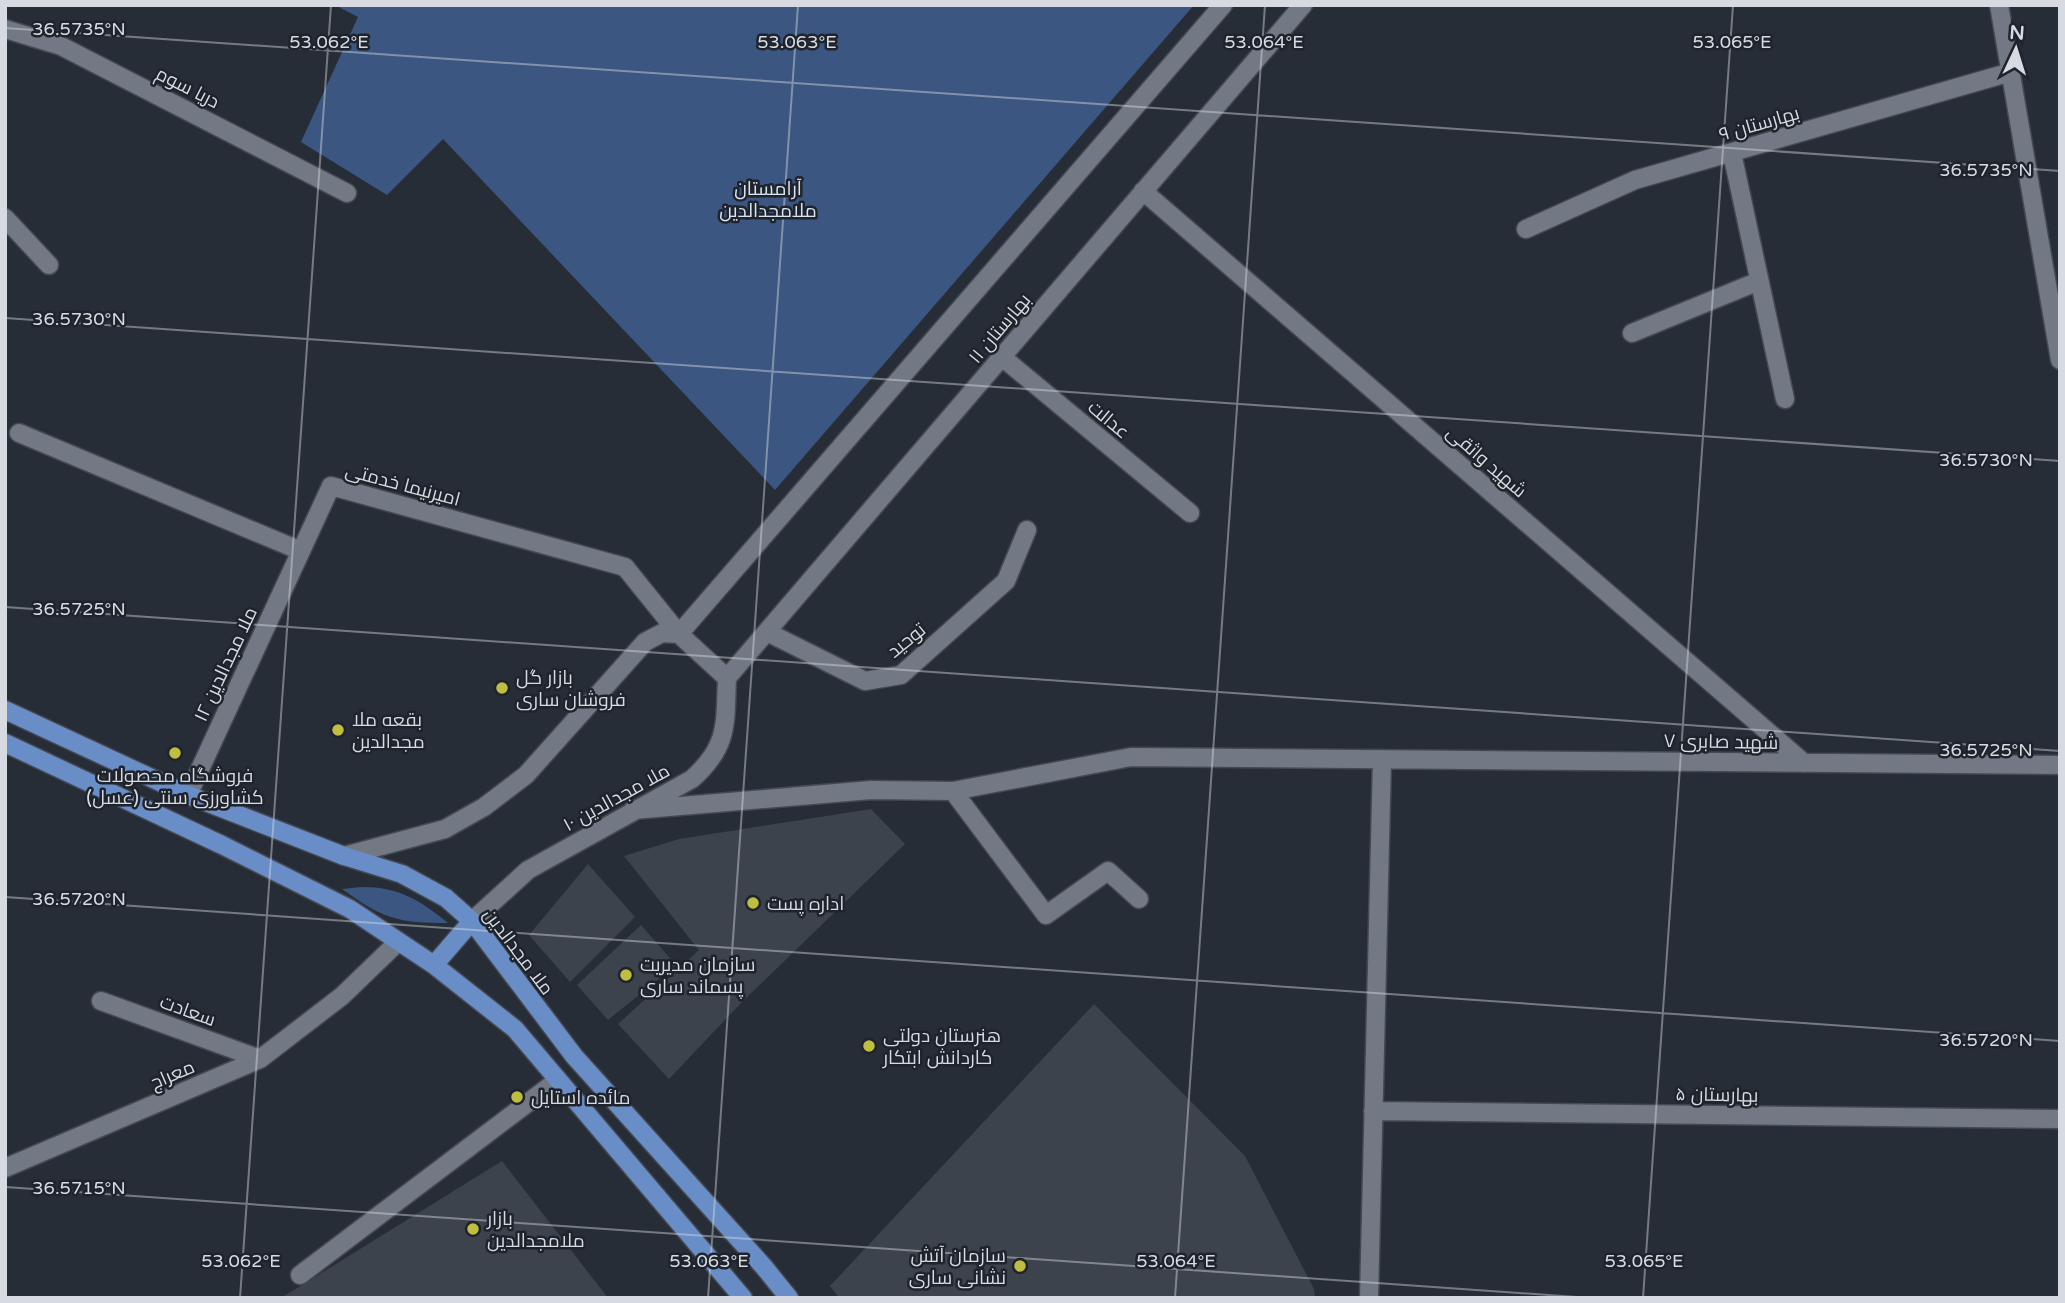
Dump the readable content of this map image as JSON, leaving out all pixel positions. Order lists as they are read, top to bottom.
{
  "streets": {
    "main road": ["ملا مجدالدین"],
    "street": [
      "دریا سوم",
      "بهارستان ٩",
      "بهارستان ۱۱",
      "عدالت",
      "شهید واثقی",
      "امیرنیما خدمتی",
      "توحید",
      "ملا مجدالدین ١٢",
      "شهید صابری ٧",
      "ملا مجدالدین ١٠",
      "سعادت",
      "معراج",
      "بهارستان ۵"
    ]
  },
  "crossings": [
    ["بهارستان ۱۱", "عدالت"],
    ["بهارستان ۱۱", "شهید واثقی"],
    ["بهارستان ۱۱", "توحید"],
    ["بهارستان ۱۱", "ملا مجدالدین ١٠"],
    ["شهید واثقی", "شهید صابری ٧"],
    ["امیرنیما خدمتی", "ملا مجدالدین ١٢"],
    ["ملا مجدالدین ١٢", "ملا مجدالدین"],
    ["شهید صابری ٧", "ملا مجدالدین ١٠"],
    ["ملا مجدالدین ١٠", "ملا مجدالدین"],
    ["سعادت", "معراج"]
  ],
  "parks": ["آرامستان ملامجدالدین"],
  "places": [
    "بازار گل فروشان ساری",
    "بقعه ملا مجدالدين",
    "فروشگاه محصولات کشاورزی سنتی (عسل)",
    "اداره پست",
    "سازمان مدیریت پسماند ساری",
    "هنرستان دولتی کاردانش ابتکار",
    "مائده استایل",
    "بازار ملامجدالدین",
    "سازمان آتش نشانی ساری"
  ],
  "north": "top",
  "coordinates": [
    "36.5735°N",
    "53.064°E",
    "53.062°E",
    "53.063°E",
    "53.065°E",
    "36.5730°N",
    "36.5725°N",
    "36.5720°N",
    "36.5715°N"
  ]
}
